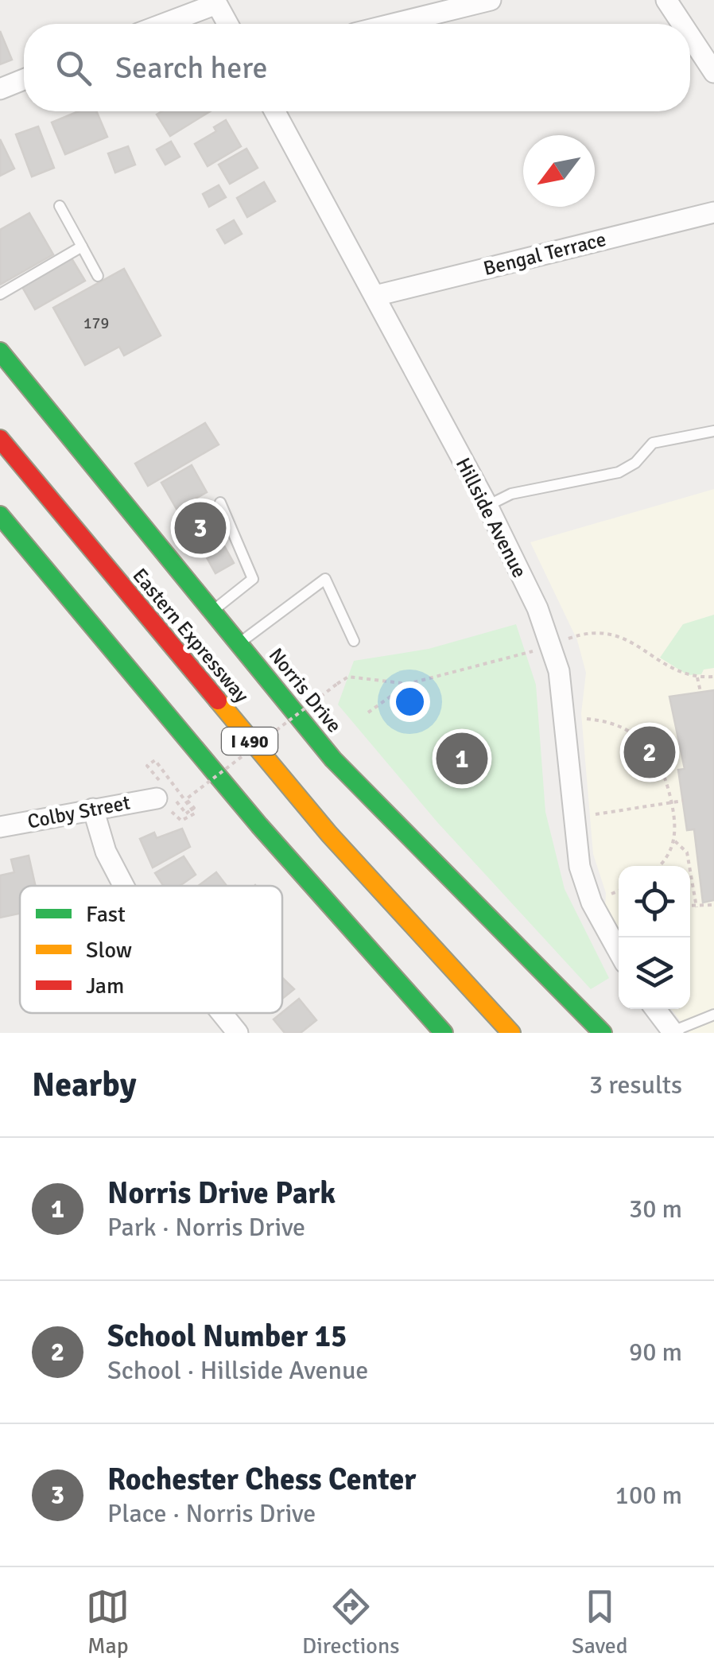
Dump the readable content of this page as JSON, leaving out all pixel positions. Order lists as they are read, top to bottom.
{
  "streets": {
    "main road": ["Eastern Expressway", "Norris Drive", "I 490"],
    "street": ["Bengal Terrace", "Hillside Avenue", "Colby Street"]
  },
  "crossings": [
    ["Bengal Terrace", "Hillside Avenue"]
  ],
  "house_numbers": ["179"],
  "legend": ["Fast", "Slow", "Jam"],
  "north": "bottom left",
  "page": {
    "search": "Search here",
    "pins": ["3", "2", "1"],
    "heading": ["Nearby", "3 results"],
    "list": [
      {
        "mark": "1",
        "name": "Norris Drive Park",
        "note": "Park · Norris Drive",
        "value": "30 m"
      },
      {
        "mark": "2",
        "name": "School Number 15",
        "note": "School · Hillside Avenue",
        "value": "90 m"
      },
      {
        "mark": "3",
        "name": "Rochester Chess Center",
        "note": "Place · Norris Drive",
        "value": "100 m"
      }
    ],
    "nav": ["Map", "Directions", "Saved"]
  }
}
